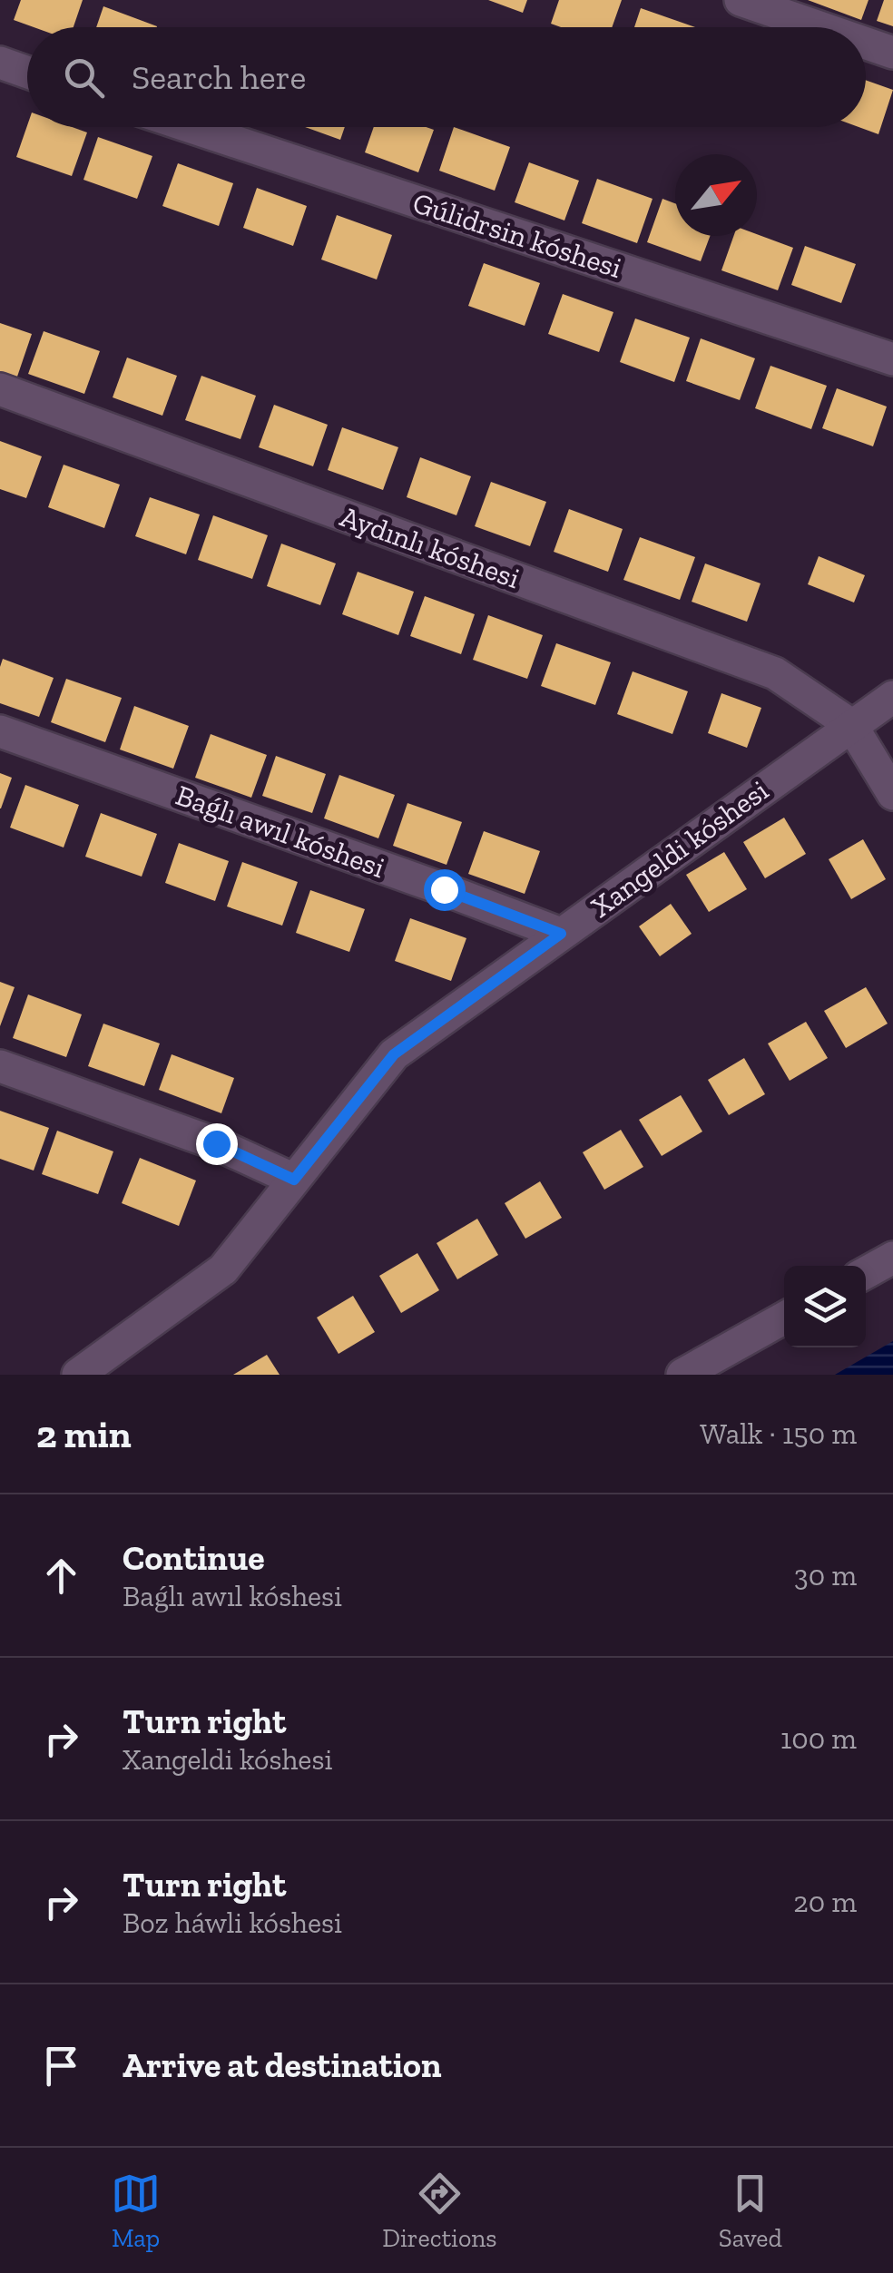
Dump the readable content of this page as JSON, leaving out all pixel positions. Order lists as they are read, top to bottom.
{
  "streets": {
    "street": [
      "Gúlidrsin kóshesi",
      "Aydınlı kóshesi",
      "Baǵlı awıl kóshesi",
      "Xangeldi kóshesi"
    ]
  },
  "crossings": [
    ["Aydınlı kóshesi", "Xangeldi kóshesi"],
    ["Baǵlı awıl kóshesi", "Xangeldi kóshesi"]
  ],
  "north": "top right",
  "page": {
    "search": "Search here",
    "heading": ["2 min", "Walk · 150 m"],
    "list": [
      ["Continue", "Baǵlı awıl kóshesi", "30 m"],
      ["Turn right", "Xangeldi kóshesi", "100 m"],
      ["Turn right", "Boz háwli kóshesi", "20 m"],
      "Arrive at destination"
    ],
    "nav": ["Map", "Directions", "Saved"]
  }
}
